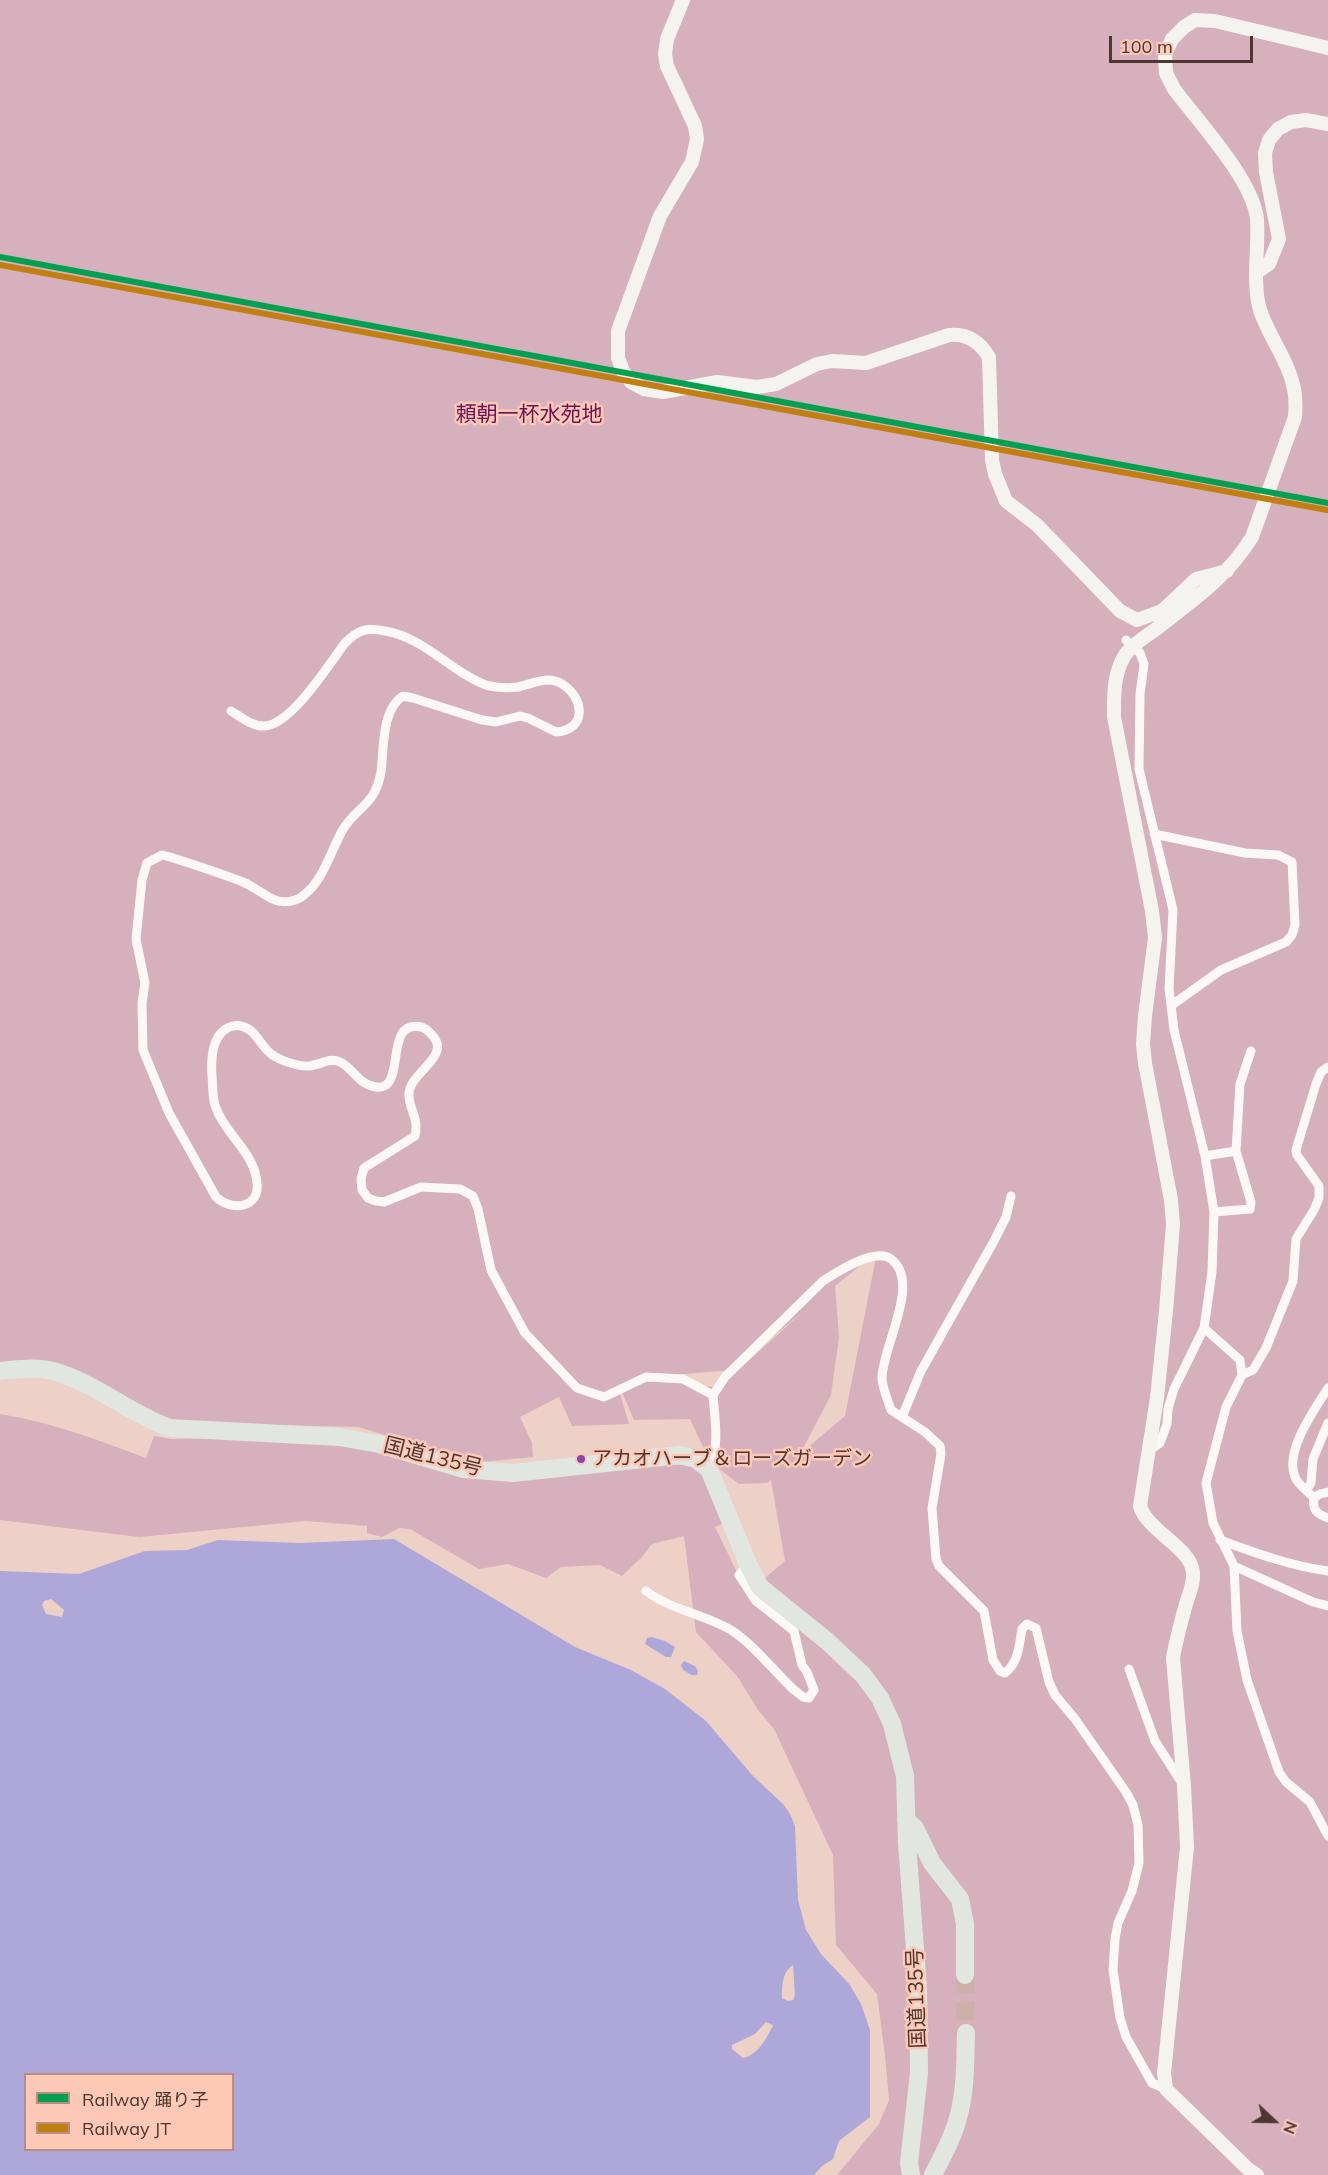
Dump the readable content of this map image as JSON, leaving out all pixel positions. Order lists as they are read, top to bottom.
{
  "streets": {
    "highway": ["国道135号"]
  },
  "parks": ["頼朝一杯水苑地"],
  "places": ["アカオハーブ＆ローズガーデン"],
  "lines": ["rail line 踊り子", "rail line JT"],
  "legend": ["Railway 踊り子", "Railway JT"],
  "scale_bar": "100 m",
  "north": "right"
}
